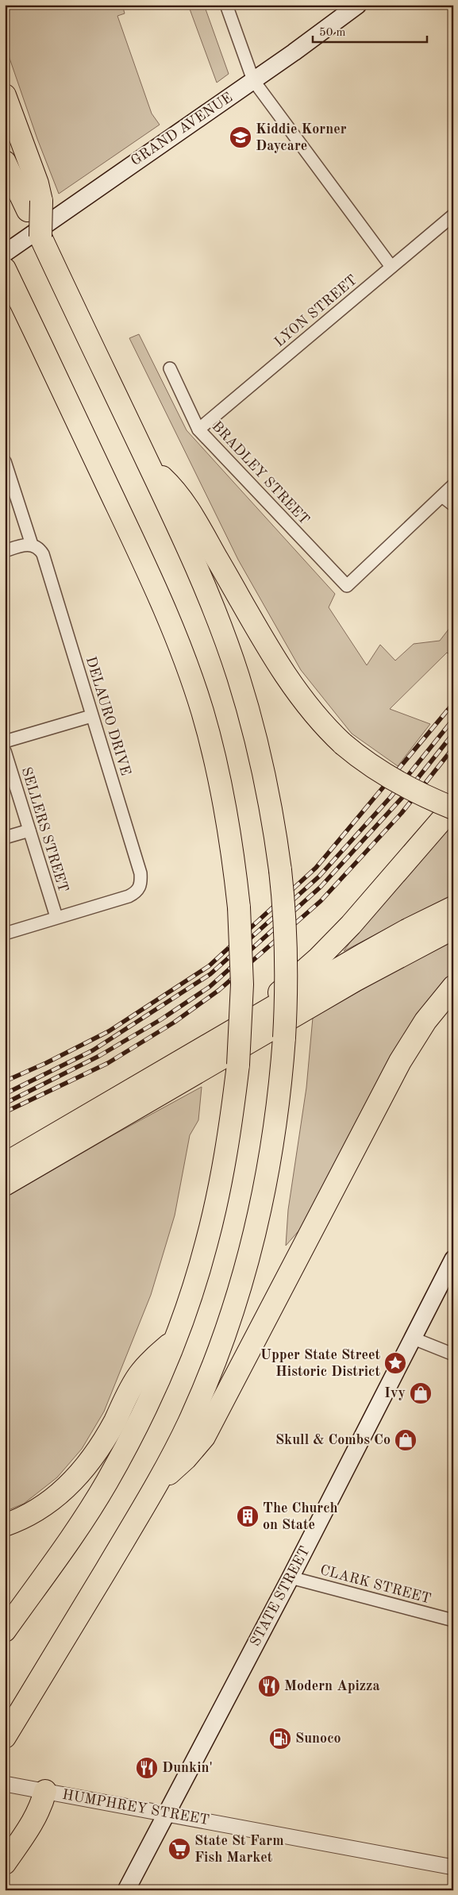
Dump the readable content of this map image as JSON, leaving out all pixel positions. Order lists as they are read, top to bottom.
{
  "streets": {
    "main road": ["GRAND AVENUE", "STATE STREET"],
    "street": [
      "LYON STREET",
      "BRADLEY STREET",
      "DELAURO DRIVE",
      "SELLERS STREET",
      "CLARK STREET",
      "HUMPHREY STREET"
    ]
  },
  "crossings": [
    ["LYON STREET", "BRADLEY STREET"],
    ["DELAURO DRIVE", "SELLERS STREET"],
    ["CLARK STREET", "STATE STREET"],
    ["STATE STREET", "HUMPHREY STREET"]
  ],
  "places": {
    "school or university": ["Kiddie Korner Daycare"],
    "place": ["Upper State Street Historic District"],
    "shop": ["Ivy", "Skull & Combs Co"],
    "building": ["The Church on State"],
    "restaurant": ["Modern Apizza", "Dunkin'"],
    "fuel station": ["Sunoco"],
    "supermarket": ["State St Farm Fish Market"]
  },
  "scale_bar": "50 m"
}
